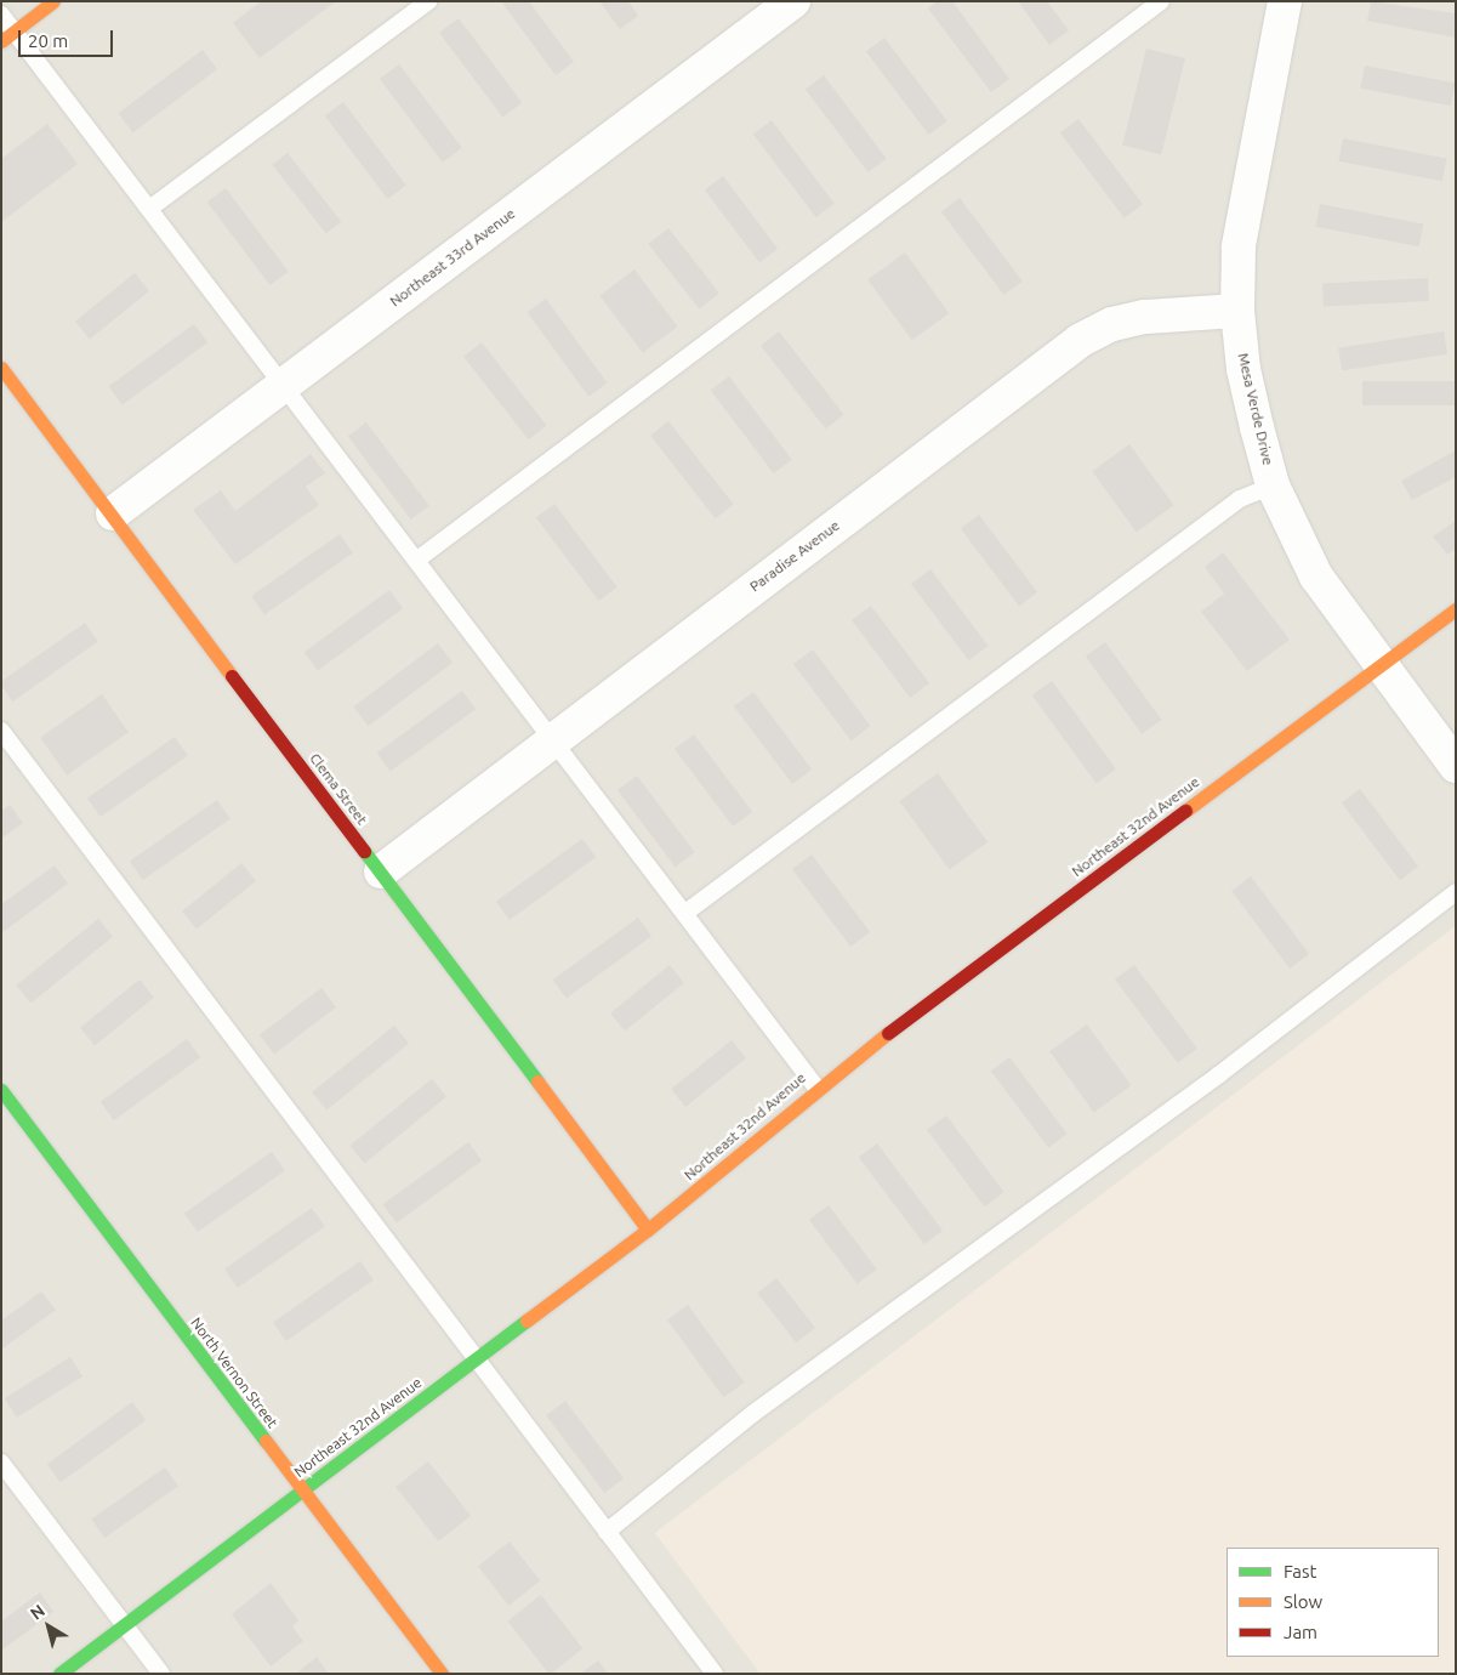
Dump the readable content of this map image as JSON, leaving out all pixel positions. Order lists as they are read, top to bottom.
{
  "streets": {
    "street": [
      "Northeast 33rd Avenue",
      "Mesa Verde Drive",
      "Paradise Avenue",
      "Clema Street",
      "Northeast 32nd Avenue",
      "North Vernon Street"
    ]
  },
  "crossings": [
    ["Northeast 33rd Avenue", "Clema Street"],
    ["Mesa Verde Drive", "Paradise Avenue"],
    ["Mesa Verde Drive", "Northeast 32nd Avenue"],
    ["Paradise Avenue", "Clema Street"],
    ["Clema Street", "Northeast 32nd Avenue"],
    ["Northeast 32nd Avenue", "North Vernon Street"]
  ],
  "legend": ["Fast", "Slow", "Jam"],
  "scale_bar": "20 m",
  "north": "top left"
}
